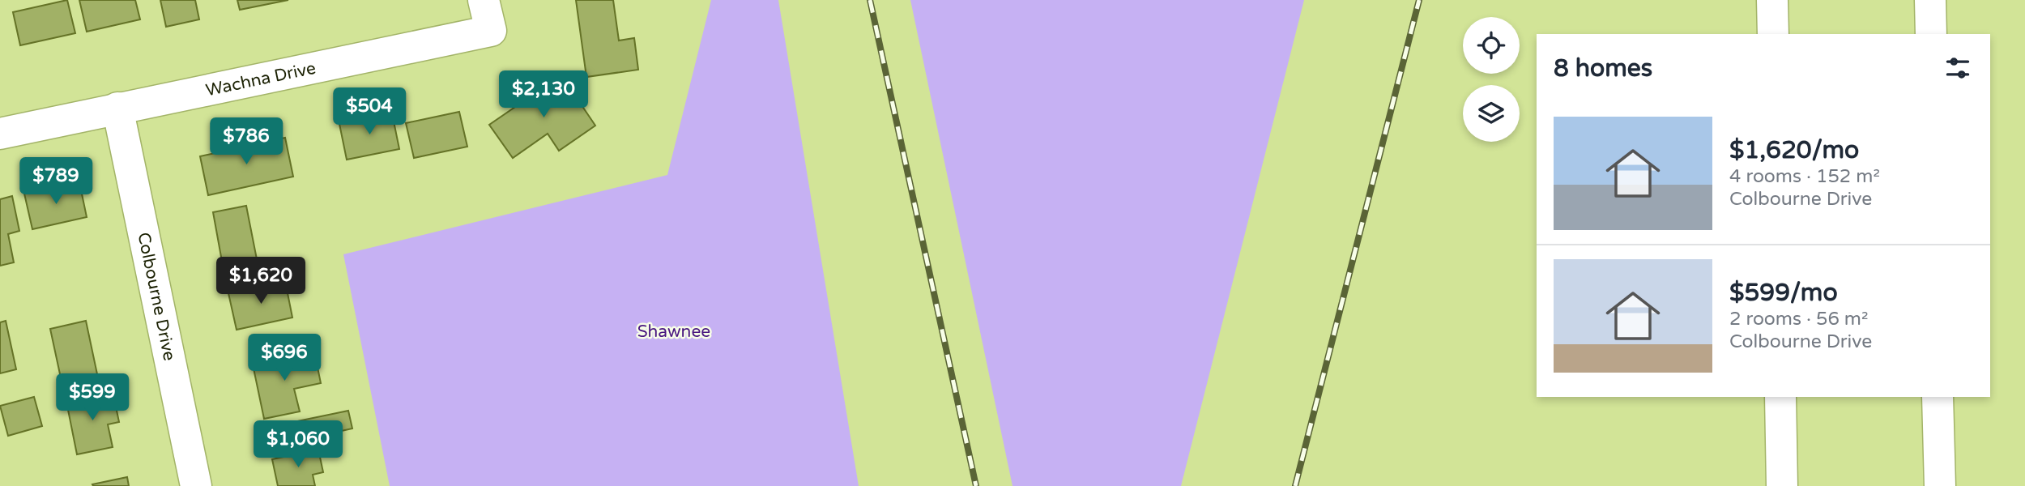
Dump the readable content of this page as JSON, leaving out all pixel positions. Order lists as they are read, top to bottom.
{
  "streets": {
    "main road": ["Wachna Drive", "Colbourne Drive"]
  },
  "crossings": [
    ["Wachna Drive", "Colbourne Drive"]
  ],
  "parks": ["Shawnee"],
  "page": {
    "heading": "8 homes",
    "price": [
      "$2,130",
      "$504",
      "$786",
      "$789",
      "$1,620",
      "$696",
      "$599",
      "$1,060"
    ],
    "list": [
      {
        "name": "$1,620/mo",
        "note": "4 rooms · 152 m² · Colbourne Drive"
      },
      {
        "name": "$599/mo",
        "note": "2 rooms · 56 m² · Colbourne Drive"
      }
    ]
  }
}
